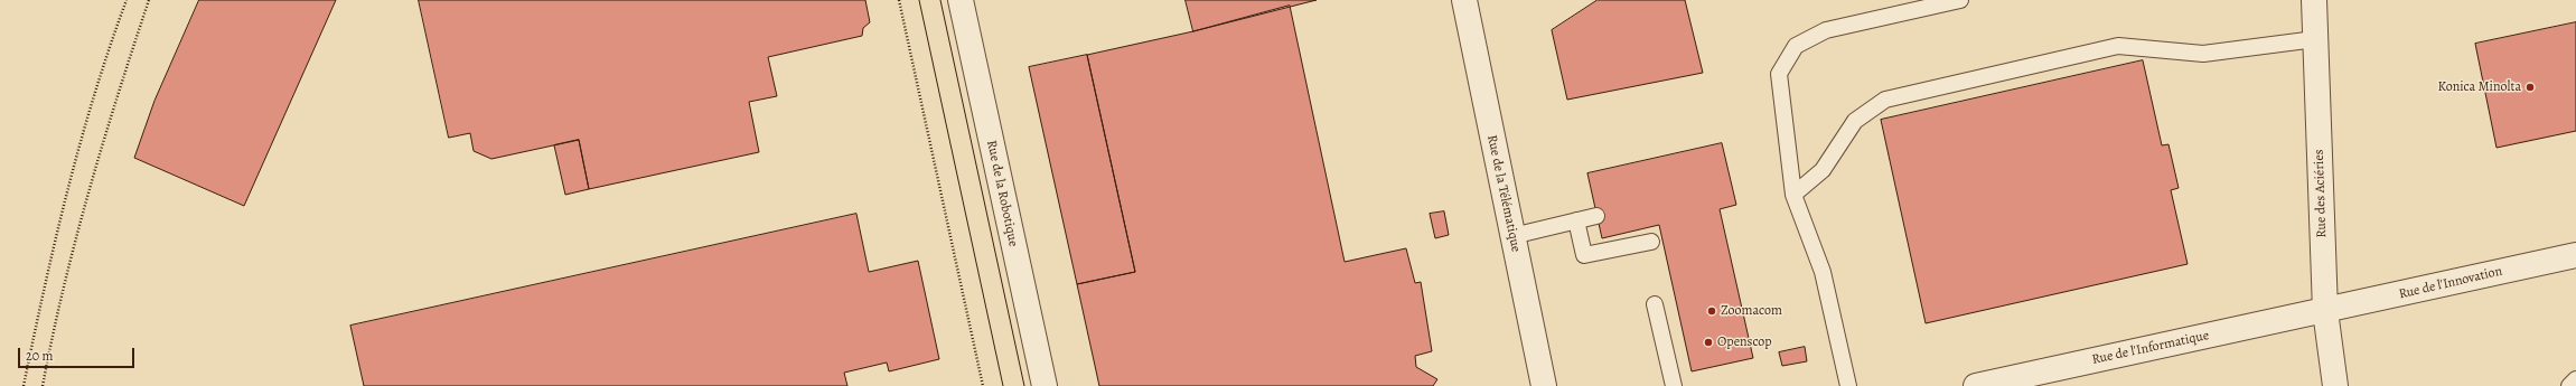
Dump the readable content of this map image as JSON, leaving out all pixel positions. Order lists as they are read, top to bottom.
{
  "streets": {
    "street": [
      "Rue de la Robotique",
      "Rue de la Télématique",
      "Rue des Aciéries",
      "Rue de l'Innovation",
      "Rue de l'Informatique"
    ]
  },
  "crossings": [
    ["Rue des Aciéries", "Rue de l'Innovation"],
    ["Rue des Aciéries", "Rue de l'Informatique"],
    ["Rue de l'Innovation", "Rue de l'Informatique"]
  ],
  "places": ["Konica Minolta", "Zoomacom", "Openscop"],
  "scale_bar": "20 m"
}
